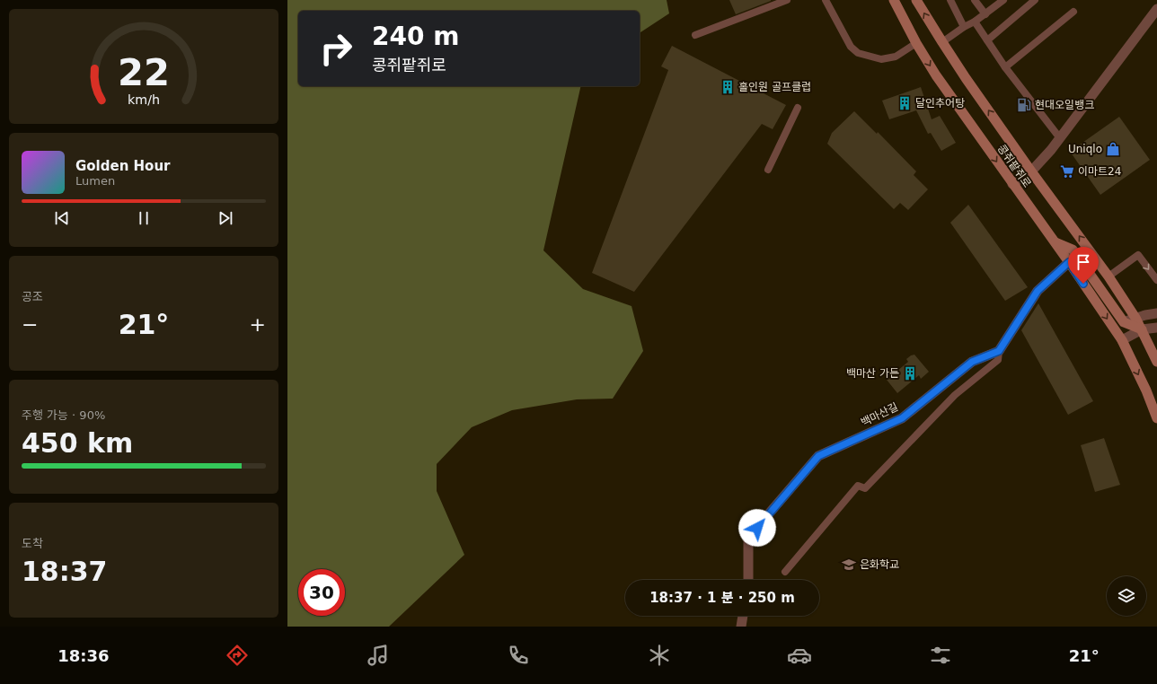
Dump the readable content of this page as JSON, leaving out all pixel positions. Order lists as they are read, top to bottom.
{
  "streets": {
    "main road": ["콩쥐팥쥐로"],
    "street": ["백마산길"]
  },
  "places": {
    "building": ["홀인원 골프클럽", "달인추어탕", "백마산 가든"],
    "fuel station": ["현대오일뱅크"],
    "shop": ["Uniqlo"],
    "supermarket": ["이마트24"],
    "school or university": ["은화학교"]
  },
  "page": {
    "turn": ["240 m", "콩쥐팥쥐로"],
    "song": ["Golden Hour", "Lumen"],
    "tile": [
      "공조",
      ["주행 가능 · 90%", "450 km"],
      ["도착", "18:37"]
    ],
    "heat": ["−", "21°", "+"],
    "limit": "30",
    "trip": "18:37 · 1 분 · 250 m",
    "tabs": ["18:36", "21°"],
    "gauge": ["22", "km/h"]
  }
}
